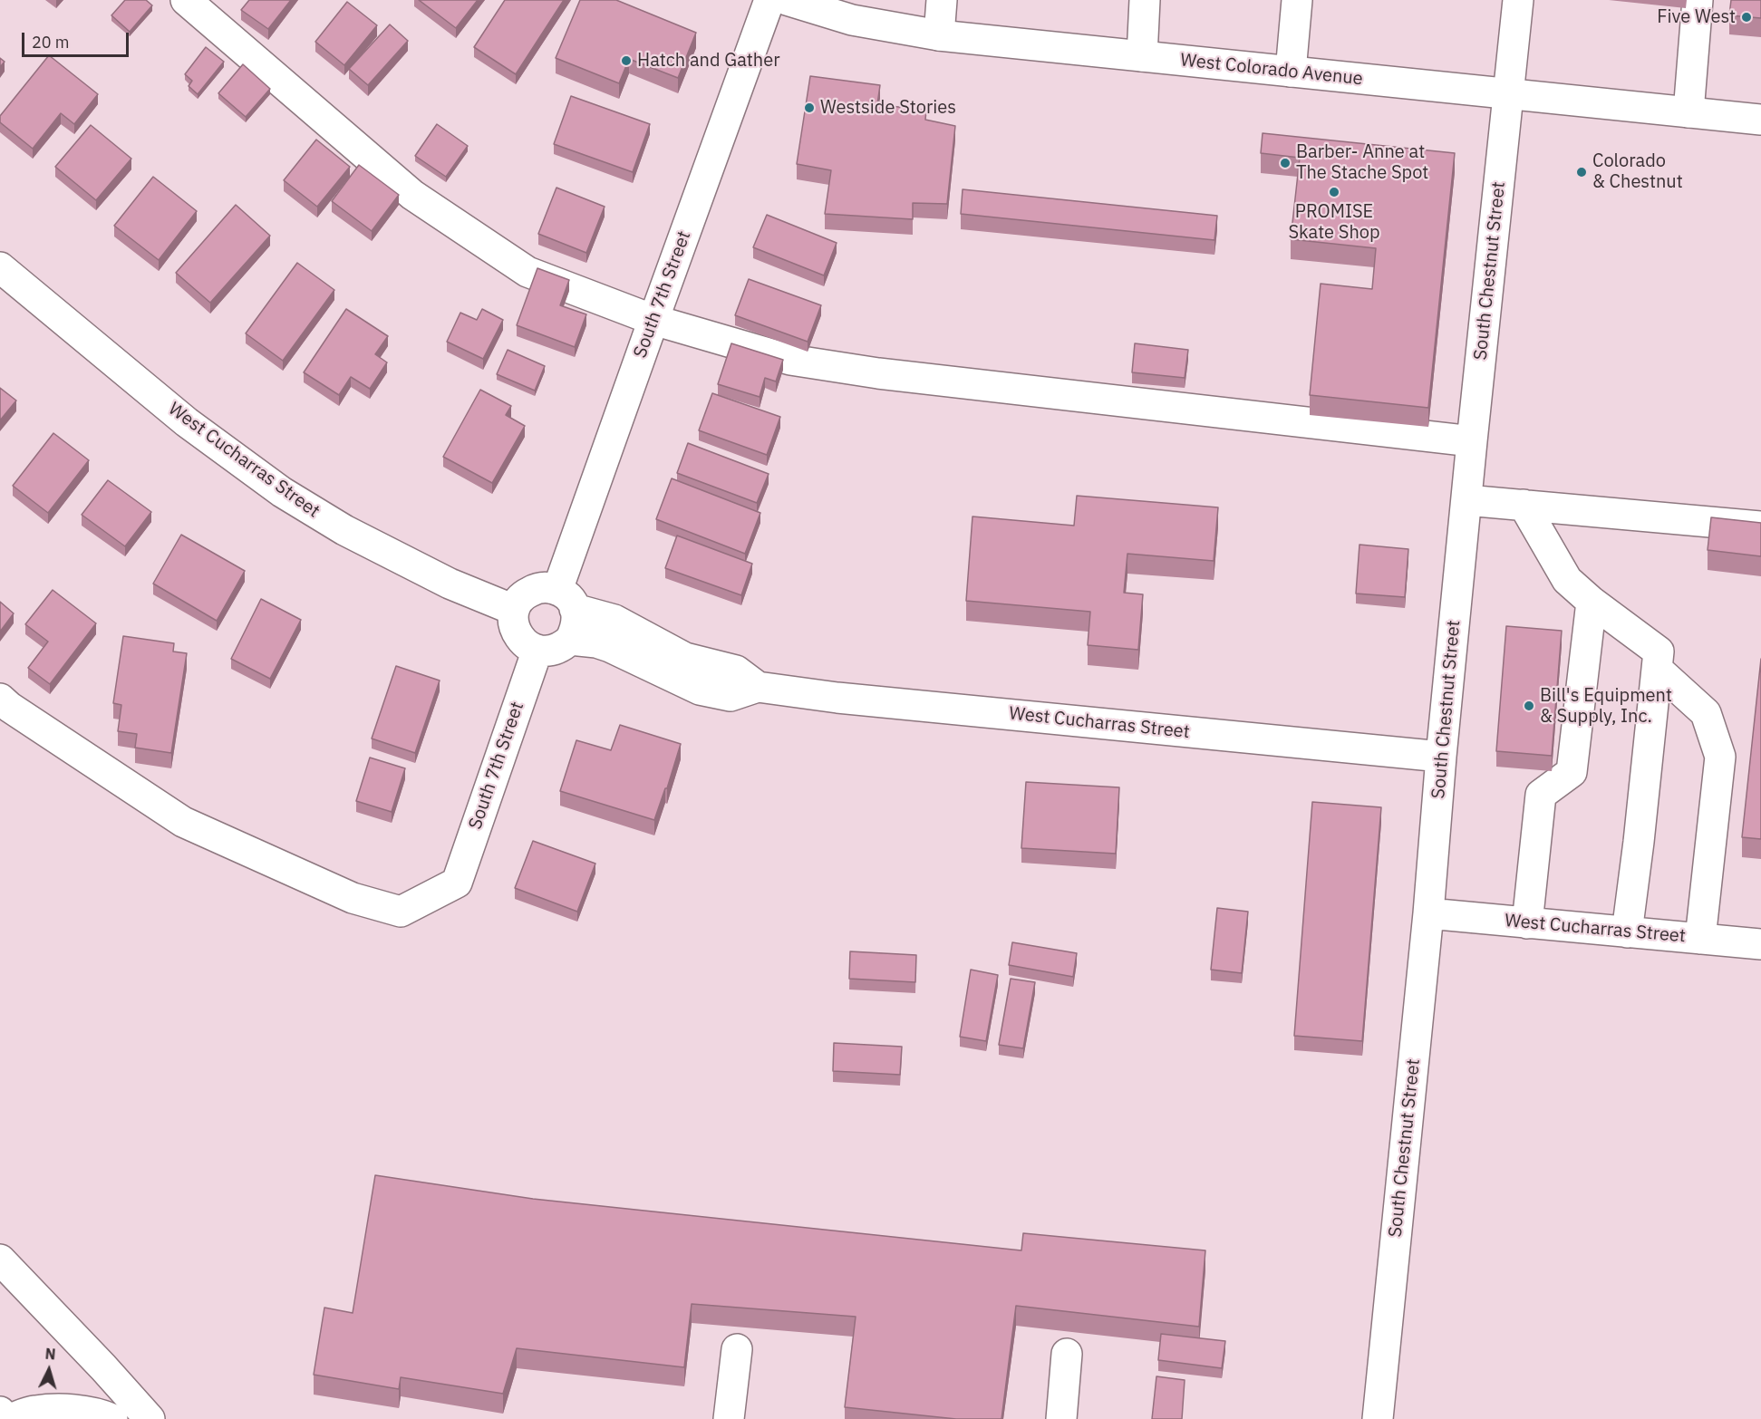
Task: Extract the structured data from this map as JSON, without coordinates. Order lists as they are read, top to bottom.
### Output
{
  "streets": {
    "main road": [
      "West Colorado Avenue",
      "South Chestnut Street",
      "South 7th Street",
      "West Cucharras Street"
    ]
  },
  "crossings": [
    ["West Colorado Avenue", "South Chestnut Street"],
    ["South Chestnut Street", "West Cucharras Street"],
    ["South 7th Street", "West Cucharras Street"]
  ],
  "places": [
    "Five West",
    "Hatch and Gather",
    "Westside Stories",
    "Barber- Anne at The Stache Spot",
    "Colorado & Chestnut",
    "PROMISE Skate Shop",
    "Bill's Equipment & Supply, Inc."
  ],
  "scale_bar": "20 m",
  "north": "top"
}
